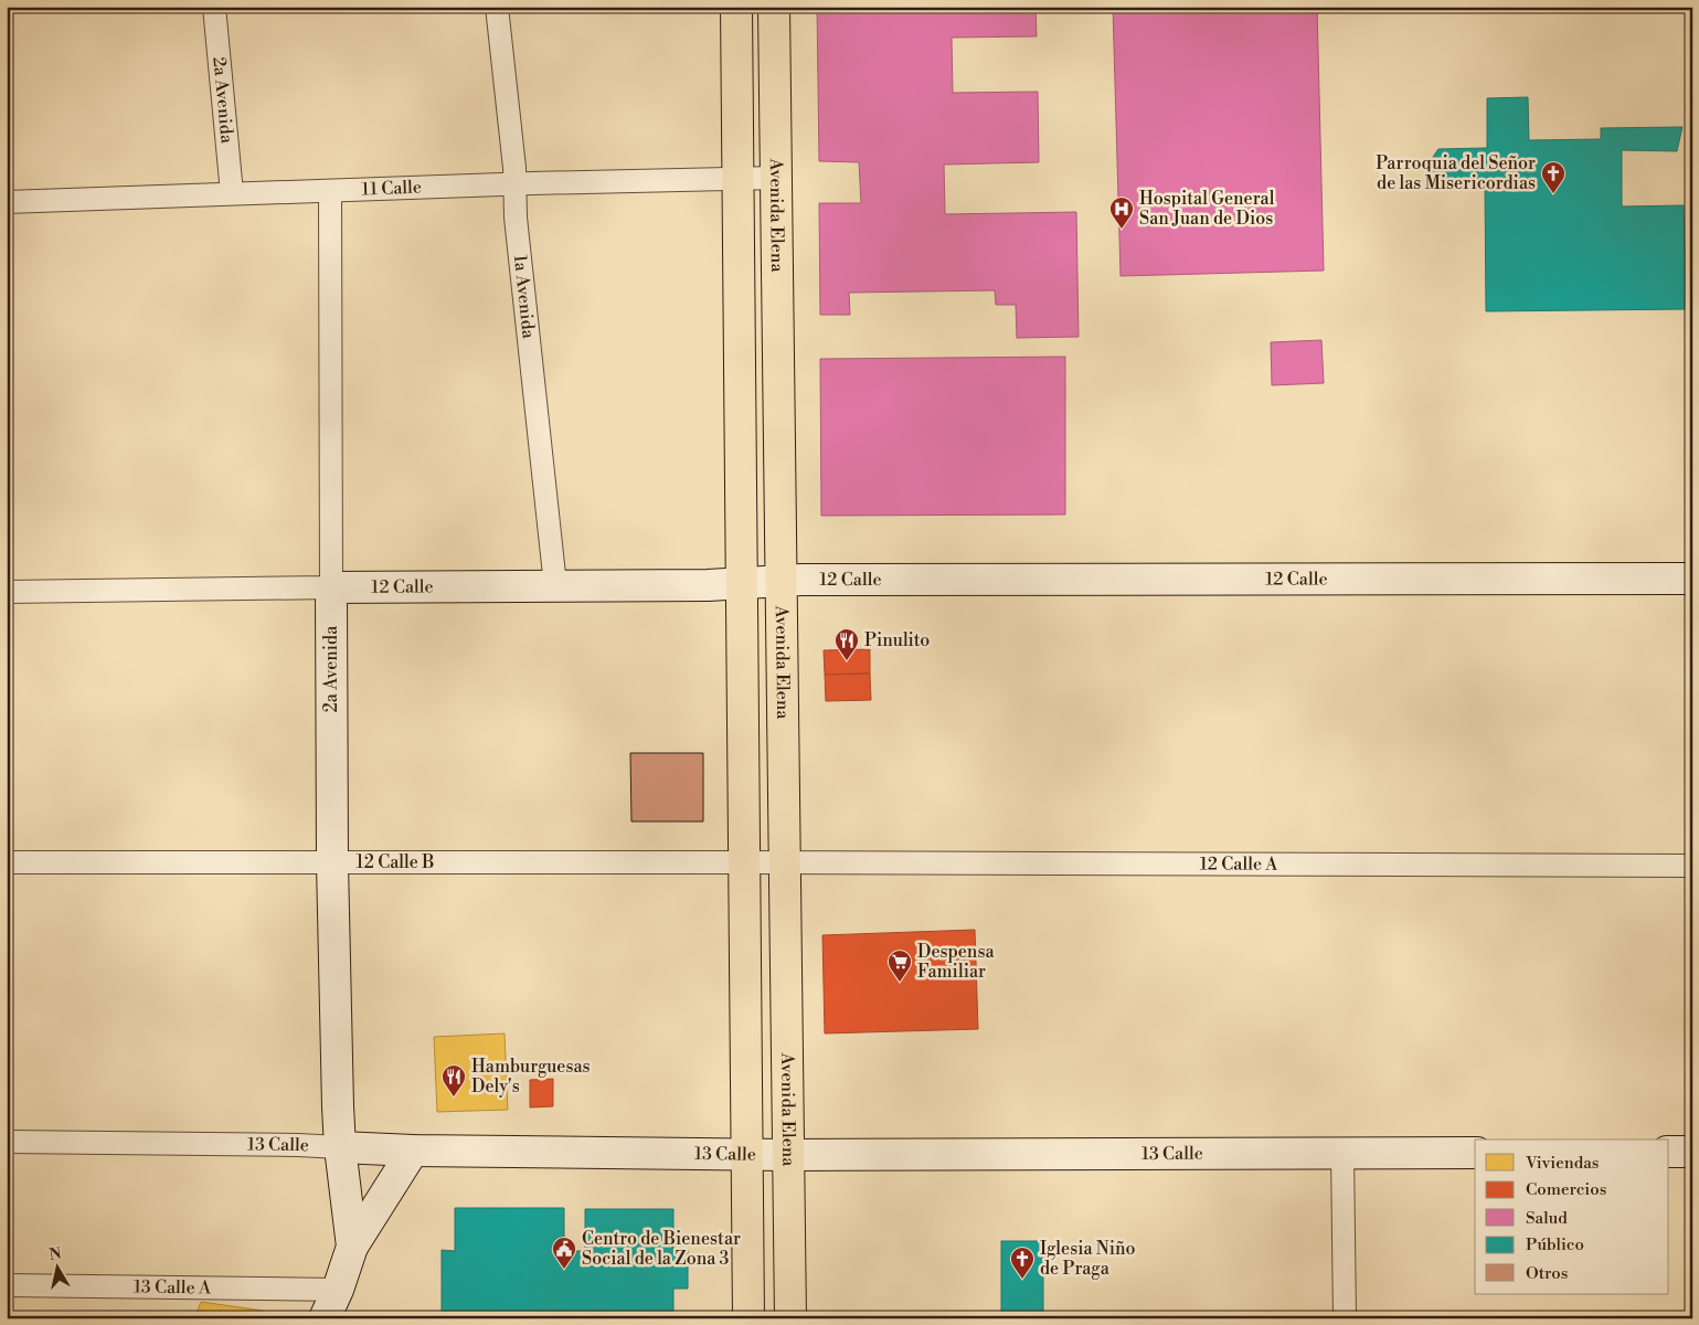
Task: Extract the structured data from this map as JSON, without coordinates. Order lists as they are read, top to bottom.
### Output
{
  "streets": {
    "main road": [
      "2a Avenida",
      "Avenida Elena",
      "12 Calle",
      "13 Calle"
    ],
    "street": [
      "11 Calle",
      "1a Avenida",
      "12 Calle B",
      "12 Calle A",
      "13 Calle A"
    ]
  },
  "crossings": [
    ["2a Avenida", "11 Calle"],
    ["2a Avenida", "12 Calle"],
    ["2a Avenida", "12 Calle B"],
    ["2a Avenida", "13 Calle"],
    ["11 Calle", "Avenida Elena"],
    ["11 Calle", "1a Avenida"],
    ["Avenida Elena", "12 Calle"],
    ["Avenida Elena", "12 Calle B"],
    ["Avenida Elena", "12 Calle A"],
    ["Avenida Elena", "13 Calle"],
    ["1a Avenida", "12 Calle"],
    ["12 Calle B", "12 Calle A"]
  ],
  "places": {
    "church": ["Parroquia del Señor de las Misericordias", "Iglesia Niño de Praga"],
    "hospital": ["Hospital General San Juan de Dios"],
    "restaurant": ["Pinulito", "Hamburguesas Dely's"],
    "supermarket": ["Despensa Familiar"],
    "public building": ["Centro de Bienestar Social de la Zona 3"]
  },
  "legend": [
    "Viviendas",
    "Comercios",
    "Salud",
    "Público",
    "Otros"
  ],
  "north": "top"
}
